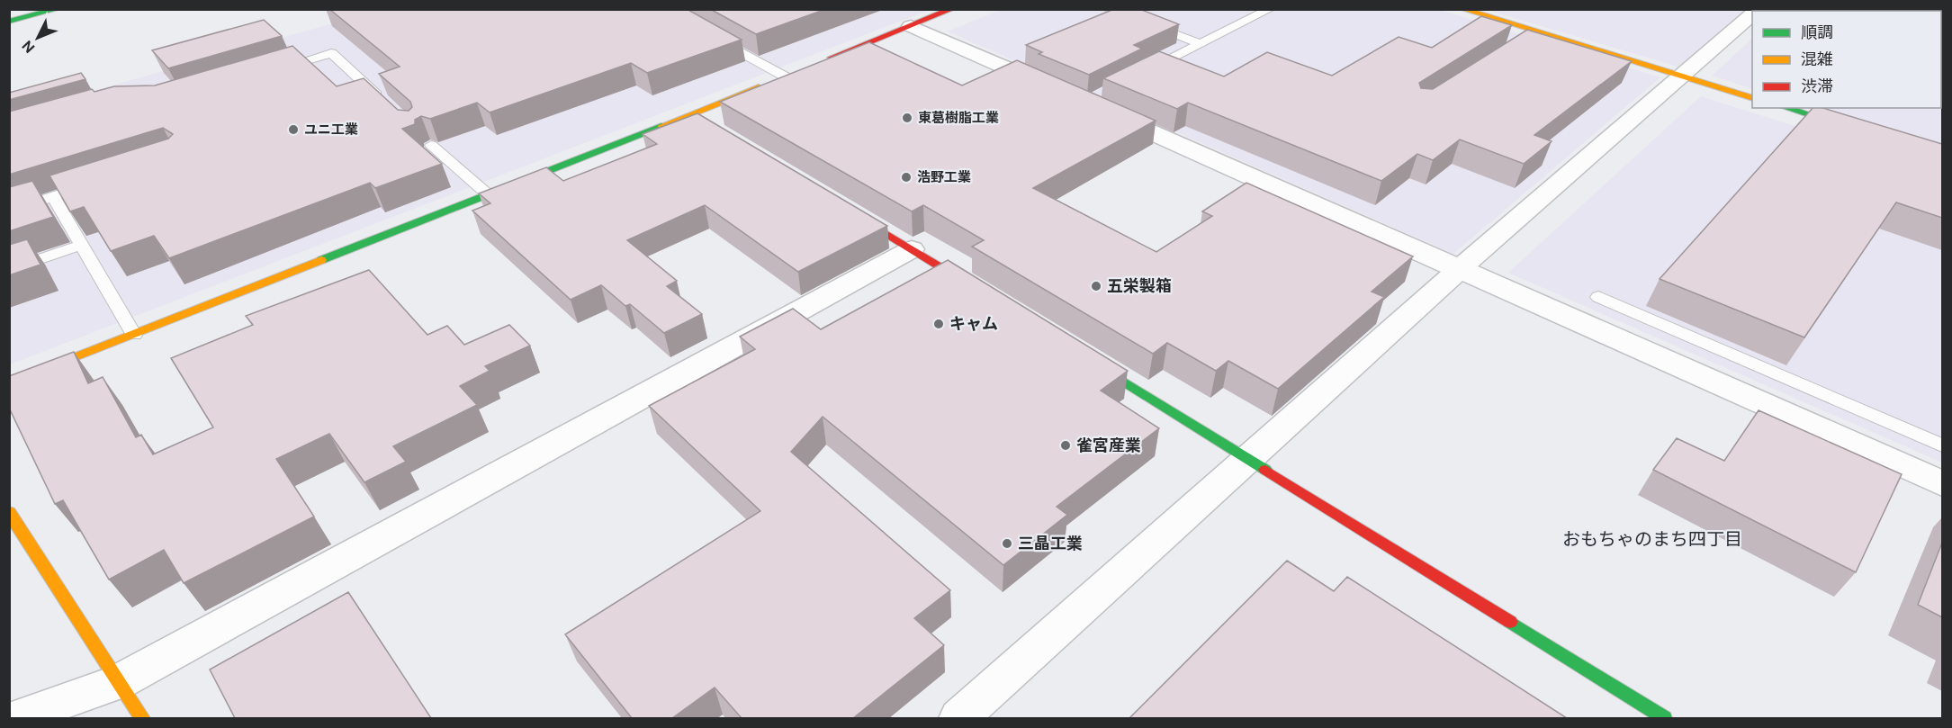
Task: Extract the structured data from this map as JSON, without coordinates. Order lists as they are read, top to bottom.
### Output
{
  "districts": ["おもちゃのまち四丁目"],
  "places": [
    "東葛樹脂工業",
    "ユニ工業",
    "浩野工業",
    "五栄製箱",
    "キャム",
    "雀宮産業",
    "三晶工業"
  ],
  "legend": ["順調", "混雑", "渋滞"],
  "north": "bottom left"
}
